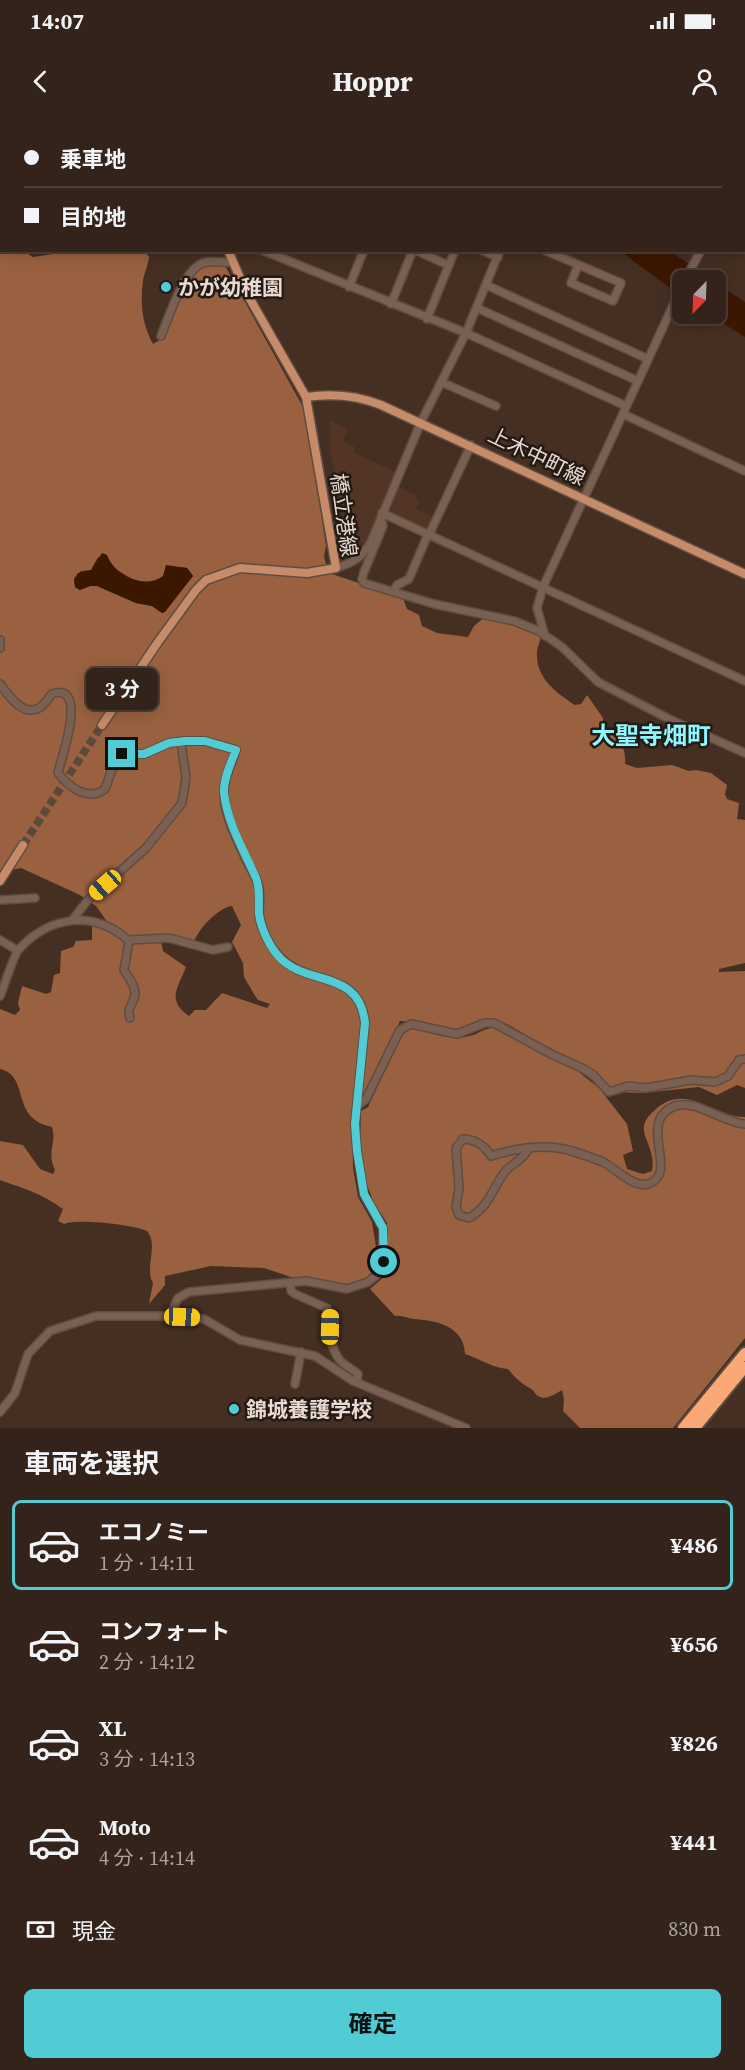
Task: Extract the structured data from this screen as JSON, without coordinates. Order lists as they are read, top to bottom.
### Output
{
  "streets": {
    "main road": ["上木中町線", "橋立港線"]
  },
  "crossings": [
    ["上木中町線", "橋立港線"]
  ],
  "districts": ["大聖寺畑町"],
  "places": ["かが幼稚園", "錦城養護学校"],
  "north": "bottom left",
  "page": {
    "status": "14:07",
    "header": "Hoppr",
    "banner": ["乗車地", "目的地"],
    "bubble": "3 分",
    "heading": "車両を選択",
    "list": [
      {
        "name": "エコノミー",
        "note": "1 分 · 14:11",
        "value": "¥486"
      },
      {
        "name": "コンフォート",
        "note": "2 分 · 14:12",
        "value": "¥656"
      },
      {
        "name": "XL",
        "note": "3 分 · 14:13",
        "value": "¥826"
      },
      {
        "name": "Moto",
        "note": "4 分 · 14:14",
        "value": "¥441"
      }
    ],
    "pay": ["現金", "830 m"],
    "buttons": "確定"
  }
}
